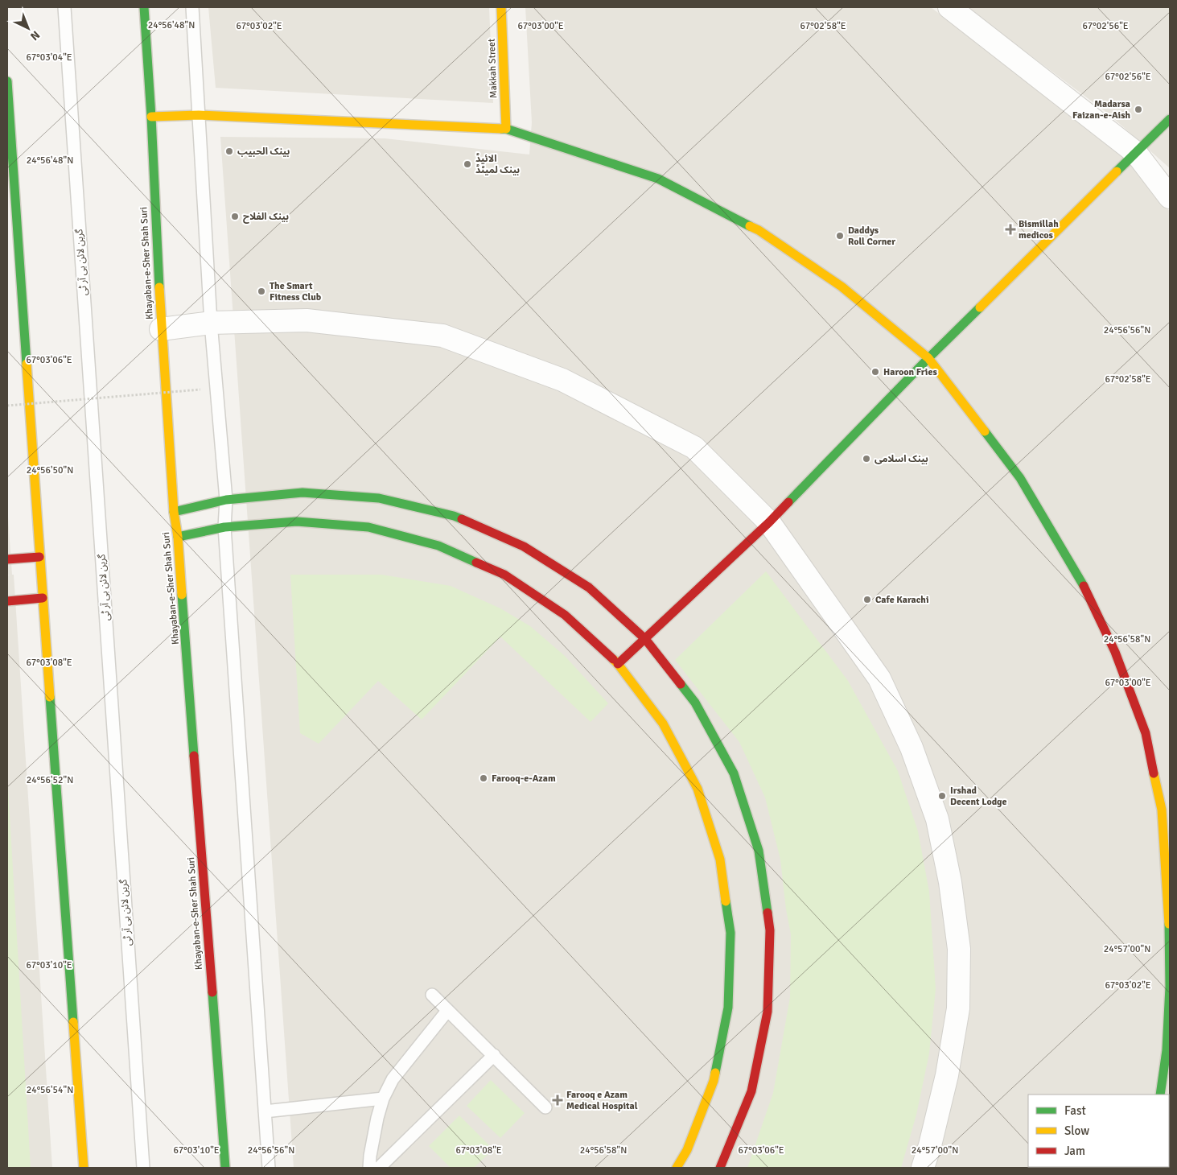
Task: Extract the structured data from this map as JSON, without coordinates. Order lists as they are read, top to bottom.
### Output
{
  "streets": {
    "street": ["Makkah Street", "Khayaban-e-Sher Shah Suri"],
    "lane": ["گرین لائن بی آر ٹی"]
  },
  "places": {
    "other": [
      "Madarsa Faizan-e-Aish",
      "بينک الحبيب",
      "الائیڈ بینک لمیٹڈ",
      "بینک الفلاح",
      "Daddys Roll Corner",
      "The Smart Fitness Club",
      "Haroon Fries",
      "بینک اسلامی",
      "Cafe Karachi",
      "Farooq-e-Azam",
      "Irshad Decent Lodge"
    ],
    "health": ["Bismillah medicos", "Farooq e Azam Medical Hospital"]
  },
  "legend": ["Fast", "Slow", "Jam"],
  "north": "bottom right",
  "coordinates": [
    "24°56'48\"N",
    "67°03'02\"E",
    "67°03'00\"E",
    "67°02'58\"E",
    "67°02'56\"E",
    "67°03'04\"E",
    "24°56'56\"N",
    "67°03'06\"E",
    "24°56'50\"N",
    "24°56'58\"N",
    "67°03'08\"E",
    "24°56'52\"N",
    "24°57'00\"N",
    "67°03'10\"E",
    "24°56'54\"N"
  ]
}
